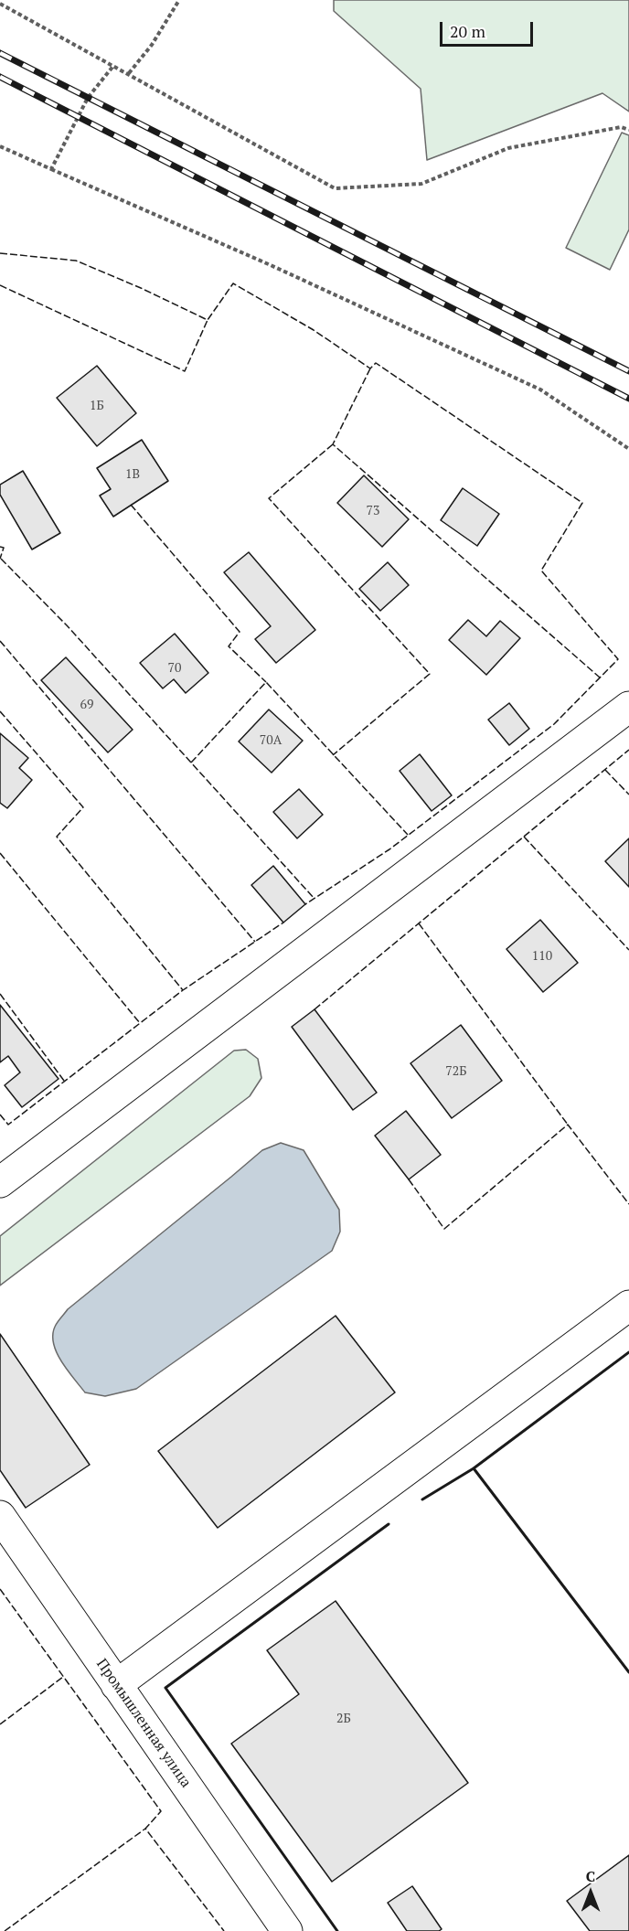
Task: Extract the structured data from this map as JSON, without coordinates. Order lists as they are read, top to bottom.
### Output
{
  "streets": {
    "main road": ["Промышленная улица"]
  },
  "house_numbers": [
    "1Б",
    "1В",
    "73",
    "70",
    "69",
    "70А",
    "110",
    "72Б",
    "2Б"
  ],
  "scale_bar": "20 m",
  "north": "top"
}
